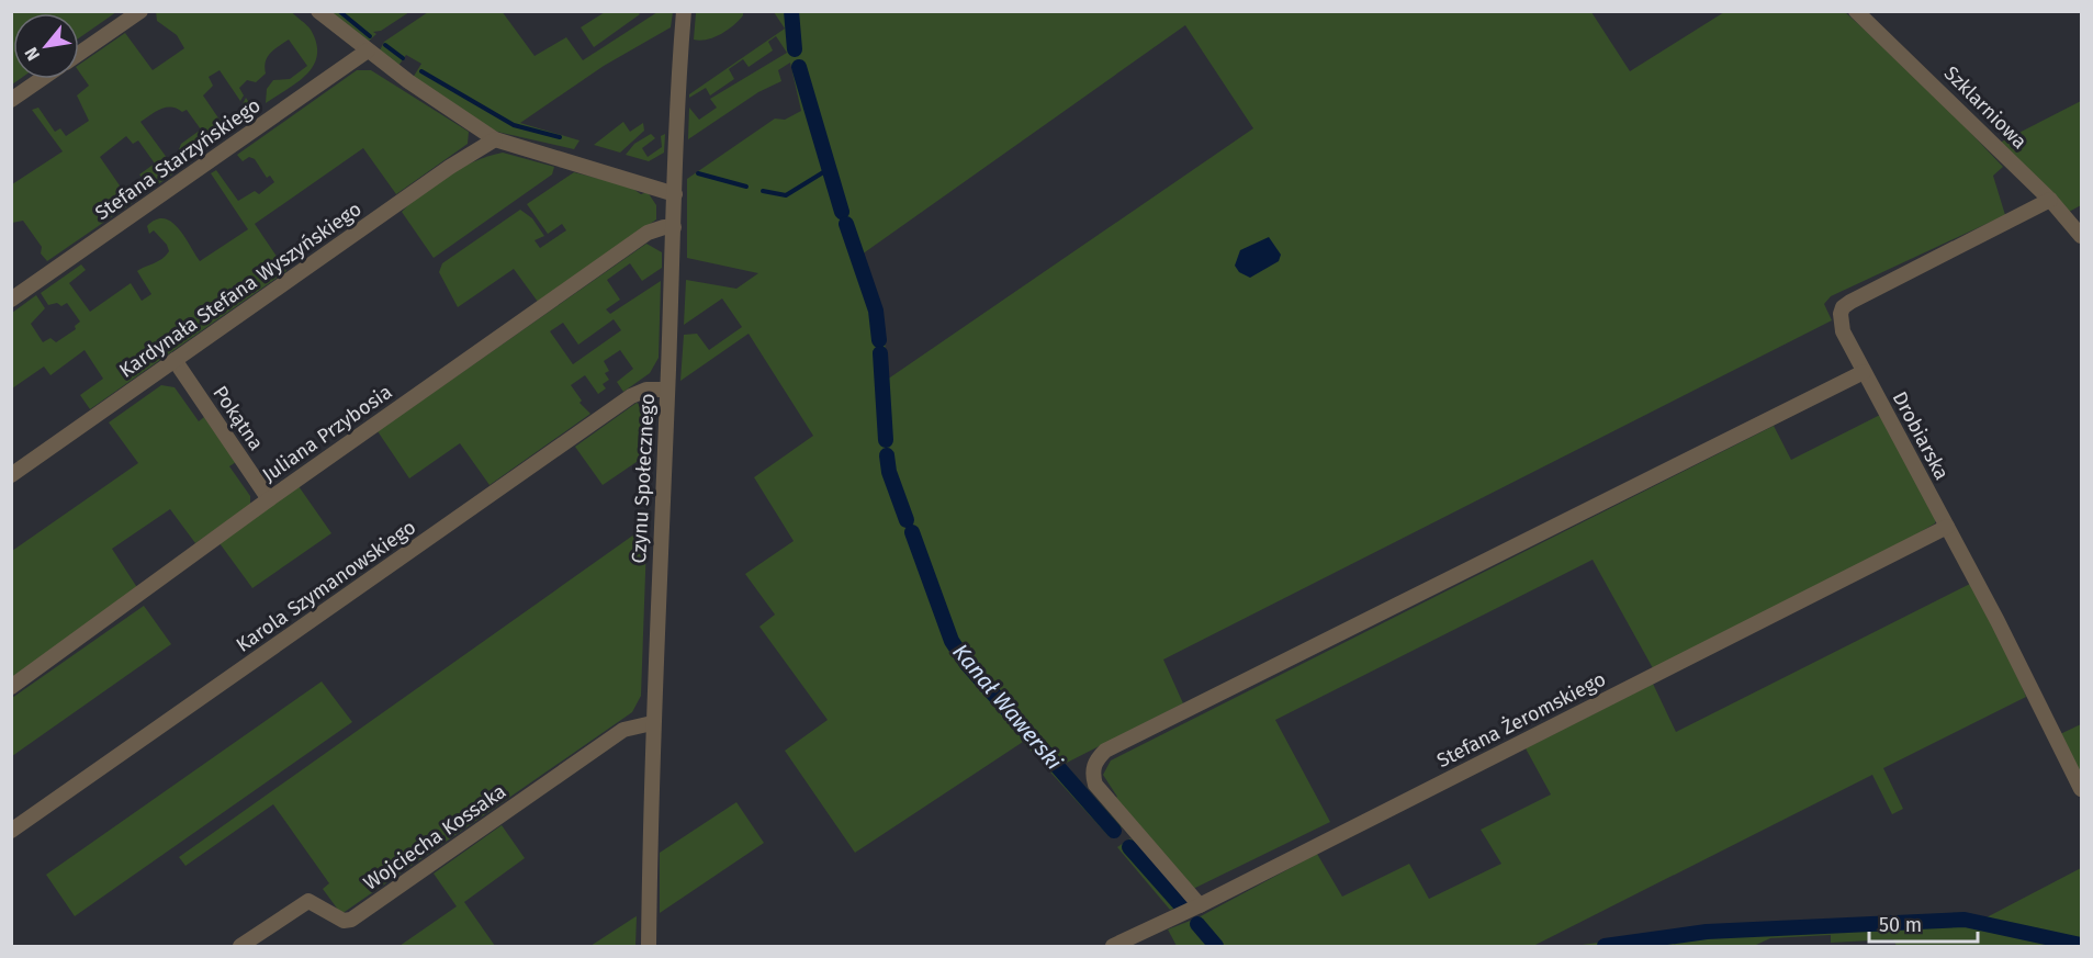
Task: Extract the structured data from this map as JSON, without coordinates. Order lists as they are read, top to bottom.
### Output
{
  "streets": {
    "street": [
      "Szklarniowa",
      "Stefana Starzyńskiego",
      "Kardynała Stefana Wyszyńskiego",
      "Pokątna",
      "Juliana Przybosia",
      "Drobiarska",
      "Czynu Społecznego",
      "Karola Szymanowskiego",
      "Stefana Żeromskiego",
      "Wojciecha Kossaka"
    ]
  },
  "crossings": [
    ["Szklarniowa", "Drobiarska"],
    ["Kardynała Stefana Wyszyńskiego", "Pokątna"],
    ["Pokątna", "Juliana Przybosia"],
    ["Juliana Przybosia", "Czynu Społecznego"],
    ["Drobiarska", "Stefana Żeromskiego"],
    ["Czynu Społecznego", "Karola Szymanowskiego"],
    ["Czynu Społecznego", "Wojciecha Kossaka"]
  ],
  "water": ["Kanał Wawerski"],
  "scale_bar": "50 m",
  "north": "bottom left"
}
